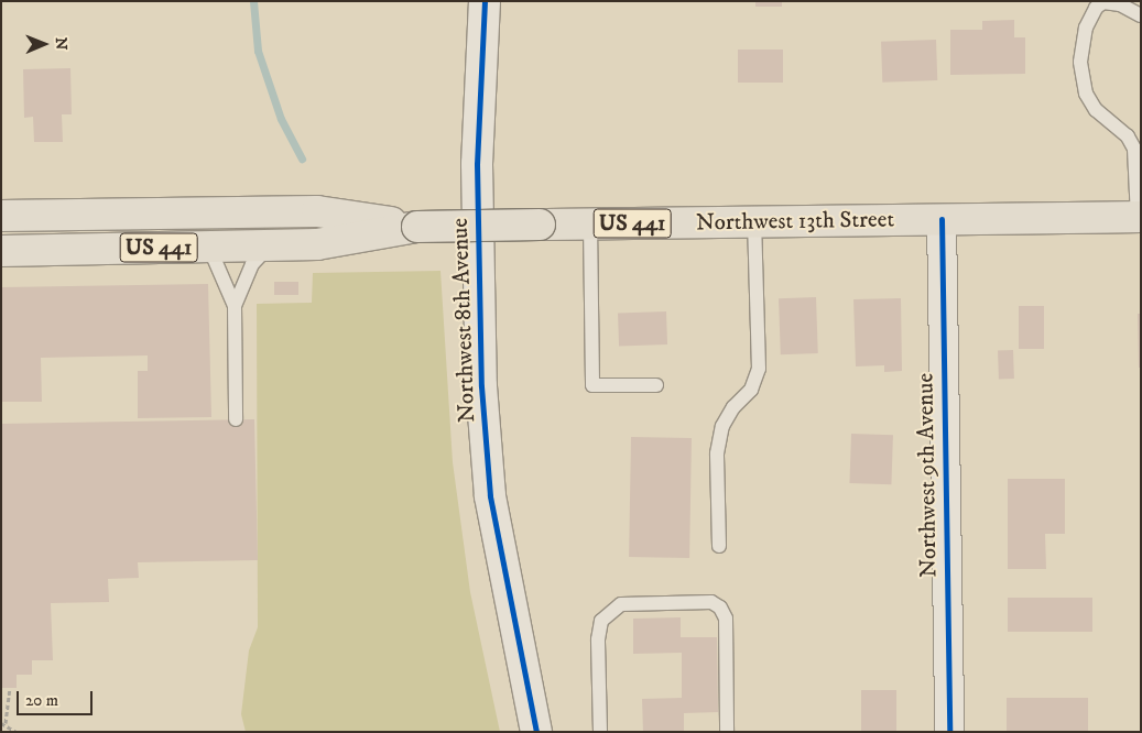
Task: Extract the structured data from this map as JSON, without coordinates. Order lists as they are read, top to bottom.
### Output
{
  "streets": {
    "main road": ["Northwest 13th Street", "US 441"],
    "street": ["Northwest 8th Avenue", "Northwest 9th Avenue"]
  },
  "crossings": [
    ["Northwest 13th Street", "Northwest 9th Avenue"]
  ],
  "scale_bar": "20 m",
  "north": "right"
}
